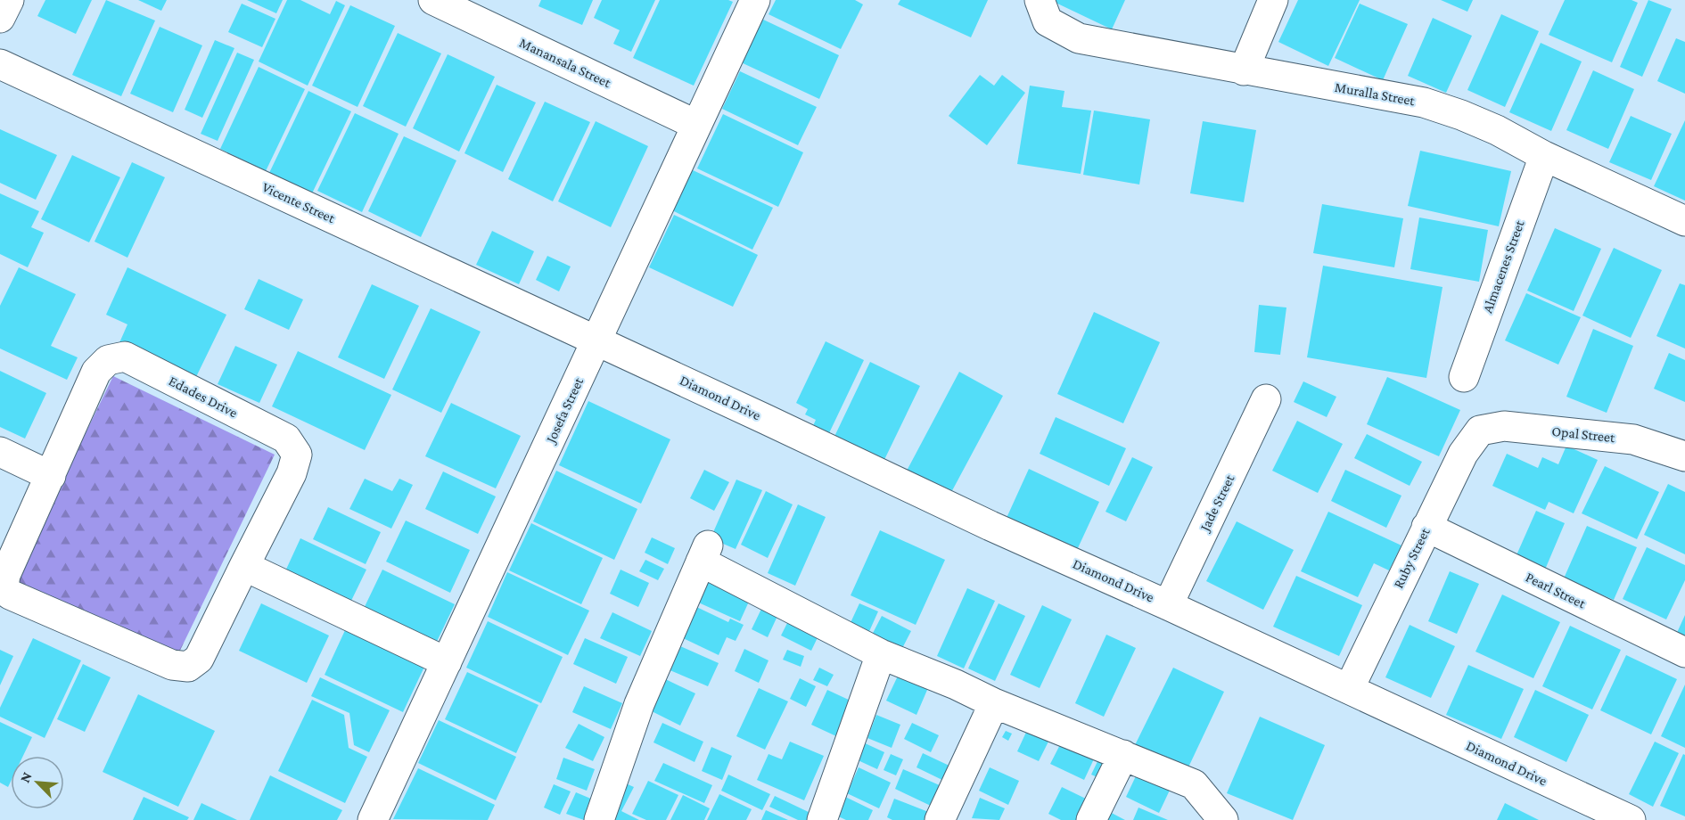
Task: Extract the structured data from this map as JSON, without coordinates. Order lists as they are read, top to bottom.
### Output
{
  "streets": {
    "street": [
      "Manansala Street",
      "Muralla Street",
      "Vicente Street",
      "Almacenes Street",
      "Edades Drive",
      "Diamond Drive",
      "Josefa Street",
      "Opal Street",
      "Jade Street",
      "Ruby Street",
      "Pearl Street"
    ]
  },
  "crossings": [
    ["Manansala Street", "Josefa Street"],
    ["Muralla Street", "Almacenes Street"],
    ["Vicente Street", "Diamond Drive"],
    ["Vicente Street", "Josefa Street"],
    ["Diamond Drive", "Josefa Street"],
    ["Diamond Drive", "Jade Street"],
    ["Diamond Drive", "Ruby Street"],
    ["Opal Street", "Ruby Street"],
    ["Ruby Street", "Pearl Street"]
  ],
  "north": "top left"
}
